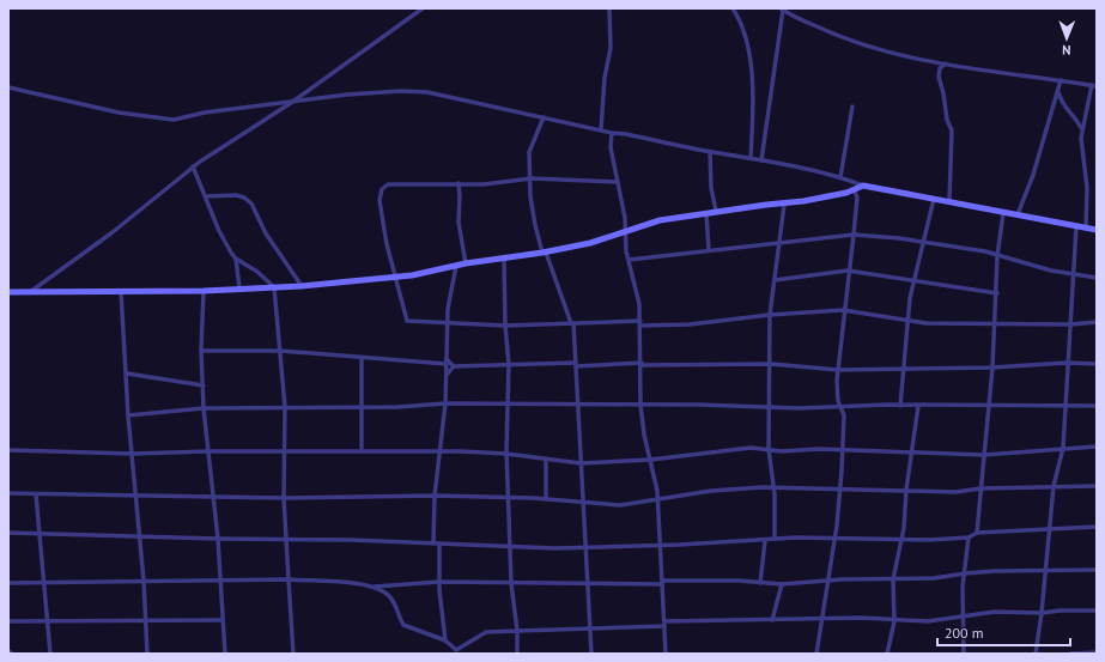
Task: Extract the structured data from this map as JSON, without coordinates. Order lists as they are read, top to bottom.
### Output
{
  "scale_bar": "200 m",
  "north": "bottom"
}
